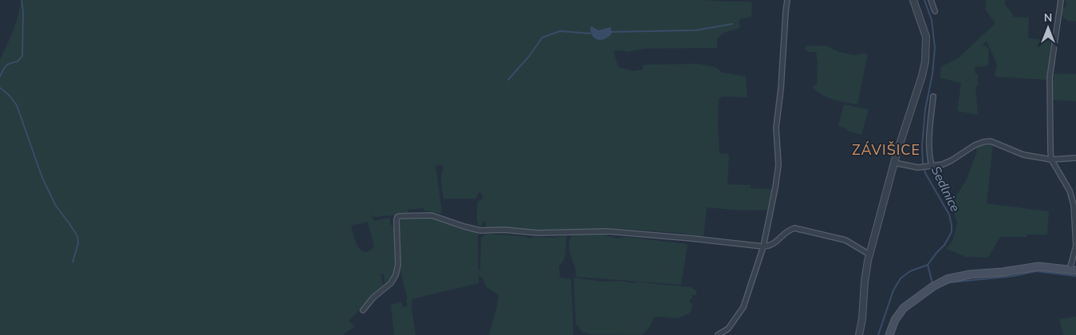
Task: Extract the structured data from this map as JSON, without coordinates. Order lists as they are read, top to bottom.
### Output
{
  "districts": ["ZÁVIŠICE"],
  "water": ["Sedlnice"],
  "north": "top"
}
